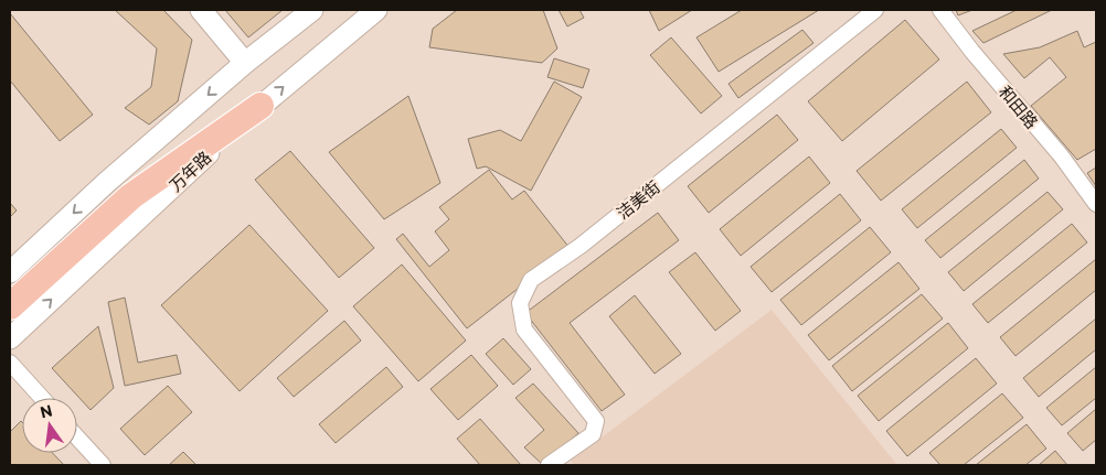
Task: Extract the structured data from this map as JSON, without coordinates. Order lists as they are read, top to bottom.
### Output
{
  "streets": {
    "main road": ["万年路"],
    "street": ["和田路", "洁美街"]
  },
  "north": "top"
}
